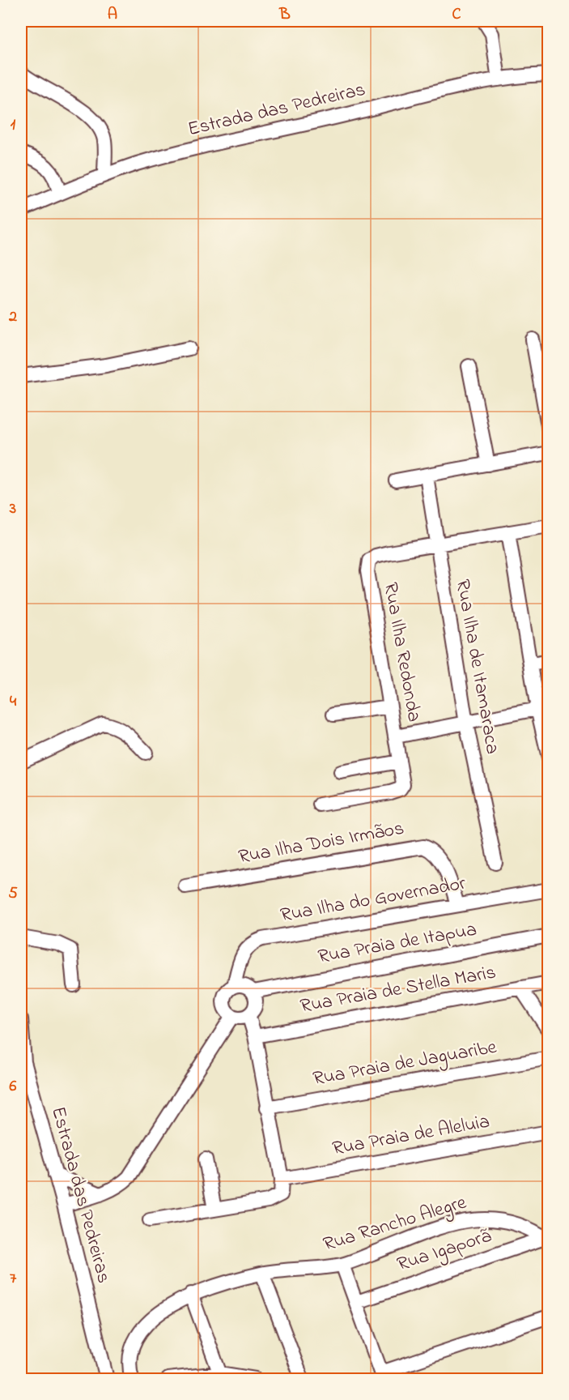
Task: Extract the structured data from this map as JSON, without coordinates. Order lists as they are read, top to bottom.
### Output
{
  "streets": {
    "street": [
      "Estrada das Pedreiras",
      "Rua Ilha Redonda",
      "Rua Ilha de Itamaraca",
      "Rua Ilha Dois Irmãos",
      "Rua Ilha do Governador",
      "Rua Praia de Itapua",
      "Rua Praia de Stella Maris",
      "Rua Praia de Jaguaribe",
      "Rua Praia de Aleluia",
      "Rua Rancho Alegre",
      "Rua Igaporã"
    ]
  },
  "crossings": [
    ["Rua Ilha Redonda", "Rua Ilha de Itamaraca"],
    ["Rua Ilha Dois Irmãos", "Rua Ilha do Governador"],
    ["Rua Ilha do Governador", "Rua Praia de Itapua"],
    ["Rua Rancho Alegre", "Rua Igaporã"]
  ],
  "grid": {
    "columns": ["A", "B", "C"],
    "rows": [
      "1",
      "2",
      "3",
      "4",
      "5",
      "6",
      "7"
    ]
  }
}
